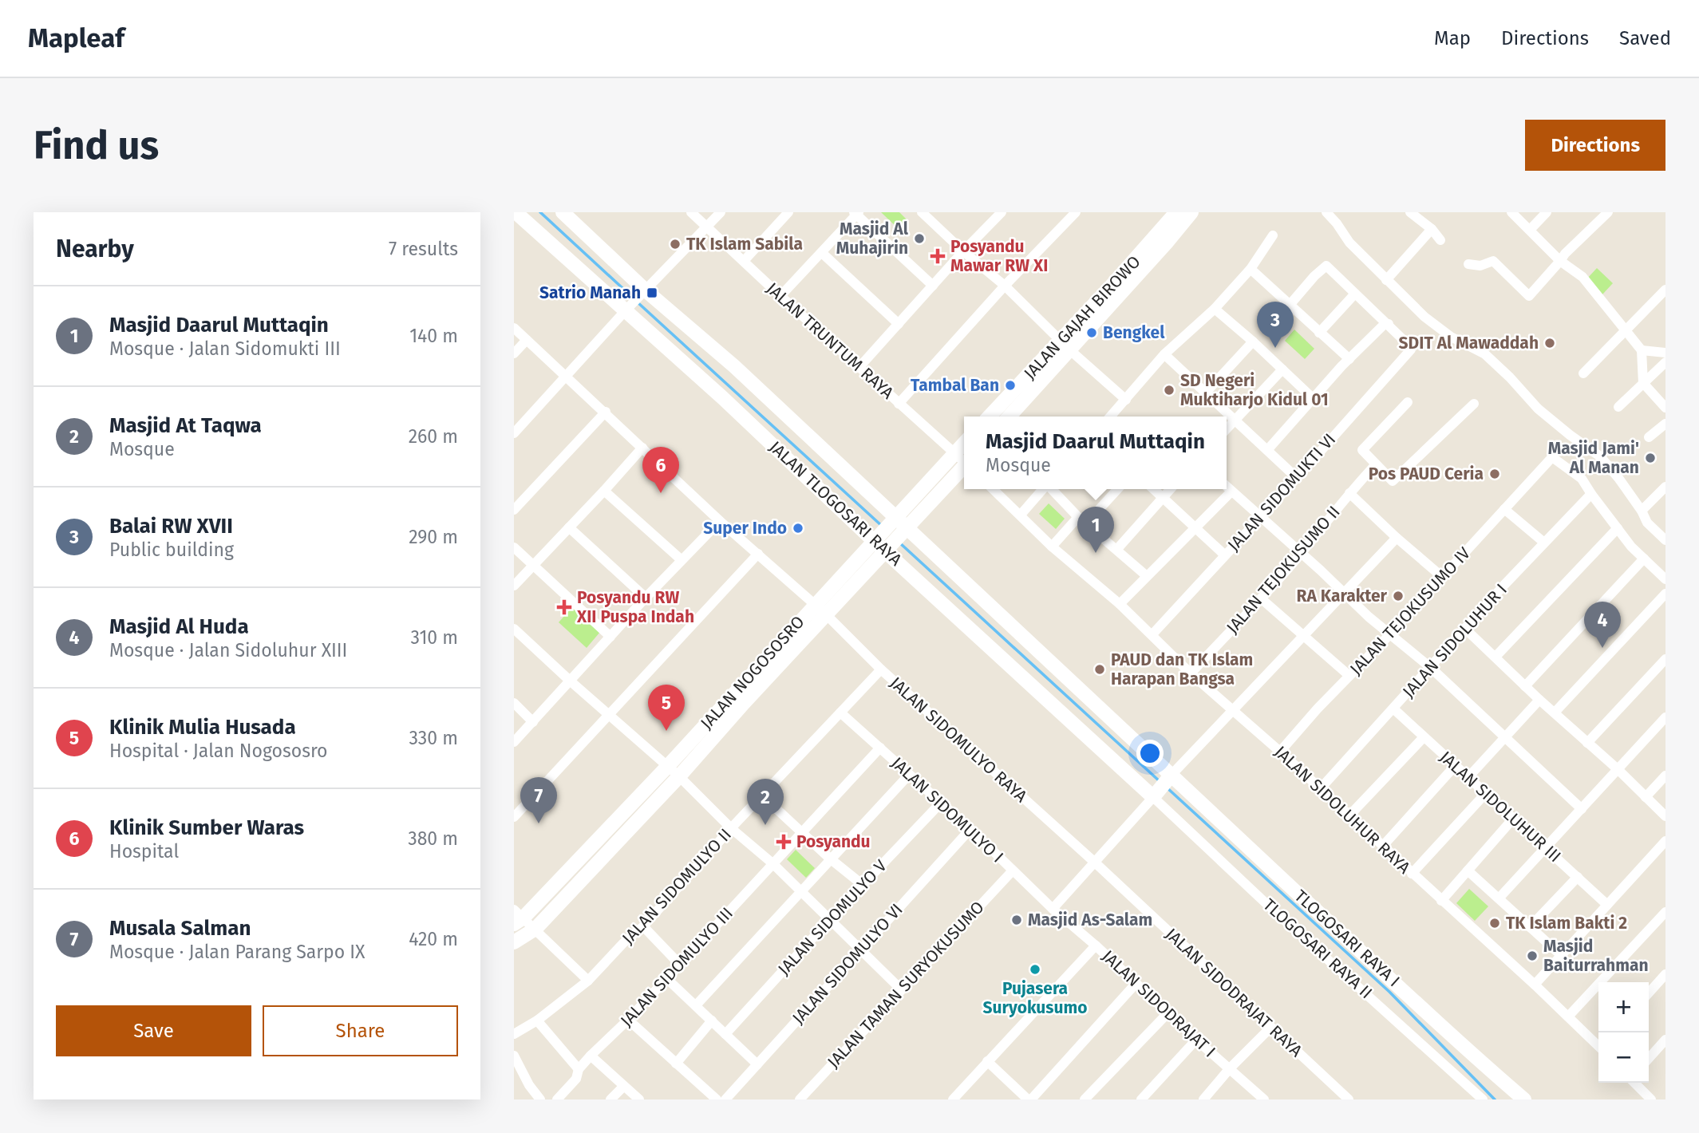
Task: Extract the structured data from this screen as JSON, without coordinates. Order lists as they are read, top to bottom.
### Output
{
  "streets": {
    "street": [
      "JALAN GAJAH BIROWO",
      "JALAN TRUNTUM RAYA",
      "JALAN SIDOMUKTI VI",
      "JALAN TLOGOSARI RAYA",
      "JALAN TEJOKUSUMO II",
      "JALAN TEJOKUSUMO IV",
      "JALAN SIDOLUHUR I",
      "JALAN NOGOSOSRO",
      "JALAN SIDOMULYO RAYA",
      "JALAN SIDOLUHUR III",
      "JALAN SIDOMULYO I",
      "JALAN SIDOLUHUR RAYA",
      "JALAN SIDOMULYO II",
      "JALAN SIDOMULYO V",
      "TLOGOSARI RAYA I",
      "TLOGOSARI RAYA II",
      "JALAN SIDOMULYO VI",
      "JALAN SIDOMULYO III",
      "JALAN TAMAN SURYOKUSUMO",
      "JALAN SIDODRAJAT RAYA",
      "JALAN SIDODRAJAT I"
    ]
  },
  "crossings": [
    ["JALAN SIDOMUKTI VI", "JALAN SIDOLUHUR RAYA"],
    ["JALAN TLOGOSARI RAYA", "JALAN NOGOSOSRO"],
    ["JALAN TLOGOSARI RAYA", "TLOGOSARI RAYA I"],
    ["JALAN TLOGOSARI RAYA", "TLOGOSARI RAYA II"],
    ["JALAN TEJOKUSUMO II", "JALAN SIDOLUHUR RAYA"],
    ["JALAN TEJOKUSUMO IV", "JALAN SIDOLUHUR I"],
    ["JALAN TEJOKUSUMO IV", "JALAN SIDOLUHUR RAYA"],
    ["JALAN SIDOLUHUR I", "JALAN SIDOLUHUR III"],
    ["JALAN SIDOLUHUR I", "JALAN SIDOLUHUR RAYA"],
    ["JALAN NOGOSOSRO", "JALAN SIDOMULYO RAYA"],
    ["JALAN SIDOMULYO RAYA", "JALAN SIDOMULYO II"],
    ["JALAN SIDOMULYO RAYA", "JALAN SIDODRAJAT RAYA"],
    ["JALAN SIDOMULYO I", "JALAN SIDOMULYO II"],
    ["JALAN SIDOMULYO I", "JALAN SIDOMULYO V"],
    ["JALAN SIDOMULYO I", "JALAN SIDOMULYO VI"],
    ["JALAN SIDOMULYO I", "JALAN TAMAN SURYOKUSUMO"],
    ["JALAN SIDOMULYO I", "JALAN SIDODRAJAT I"]
  ],
  "places": {
    "other": [
      "Masjid Al Muhajirin",
      "TK Islam Sabila",
      "Bengkel",
      "SDIT Al Mawaddah",
      "Tambal Ban",
      "SD Negeri Muktiharjo Kidul 01",
      "Masjid Jami' Al Manan",
      "Pos PAUD Ceria",
      "Super Indo",
      "RA Karakter",
      "PAUD dan TK Islam Harapan Bangsa",
      "Masjid As-Salam",
      "TK Islam Bakti 2",
      "Masjid Baiturrahman",
      "Pujasera Suryokusumo"
    ],
    "health": ["Posyandu Mawar RW XI", "Posyandu RW XII Puspa Indah", "Posyandu"],
    "transit": ["Satrio Manah"]
  },
  "page": {
    "header": "Mapleaf",
    "nav": ["Map", "Directions", "Saved"],
    "buttons": [
      "Directions",
      ["Save", "Share"]
    ],
    "title": "Find us",
    "heading": ["Nearby", "7 results"],
    "list": [
      {
        "mark": "1",
        "name": "Masjid Daarul Muttaqin",
        "note": "Mosque · Jalan Sidomukti III",
        "value": "140 m"
      },
      {
        "mark": "2",
        "name": "Masjid At Taqwa",
        "note": "Mosque",
        "value": "260 m"
      },
      {
        "mark": "3",
        "name": "Balai RW XVII",
        "note": "Public building",
        "value": "290 m"
      },
      {
        "mark": "4",
        "name": "Masjid Al Huda",
        "note": "Mosque · Jalan Sidoluhur XIII",
        "value": "310 m"
      },
      {
        "mark": "5",
        "name": "Klinik Mulia Husada",
        "note": "Hospital · Jalan Nogososro",
        "value": "330 m"
      },
      {
        "mark": "6",
        "name": "Klinik Sumber Waras",
        "note": "Hospital",
        "value": "380 m"
      },
      {
        "mark": "7",
        "name": "Musala Salman",
        "note": "Mosque · Jalan Parang Sarpo IX",
        "value": "420 m"
      }
    ],
    "pins": [
      "3",
      "6",
      "1",
      "4",
      "5",
      "7",
      "2"
    ],
    "popup": ["Masjid Daarul Muttaqin", "Mosque"],
    "map_buttons": ["+", "−"]
  }
}
